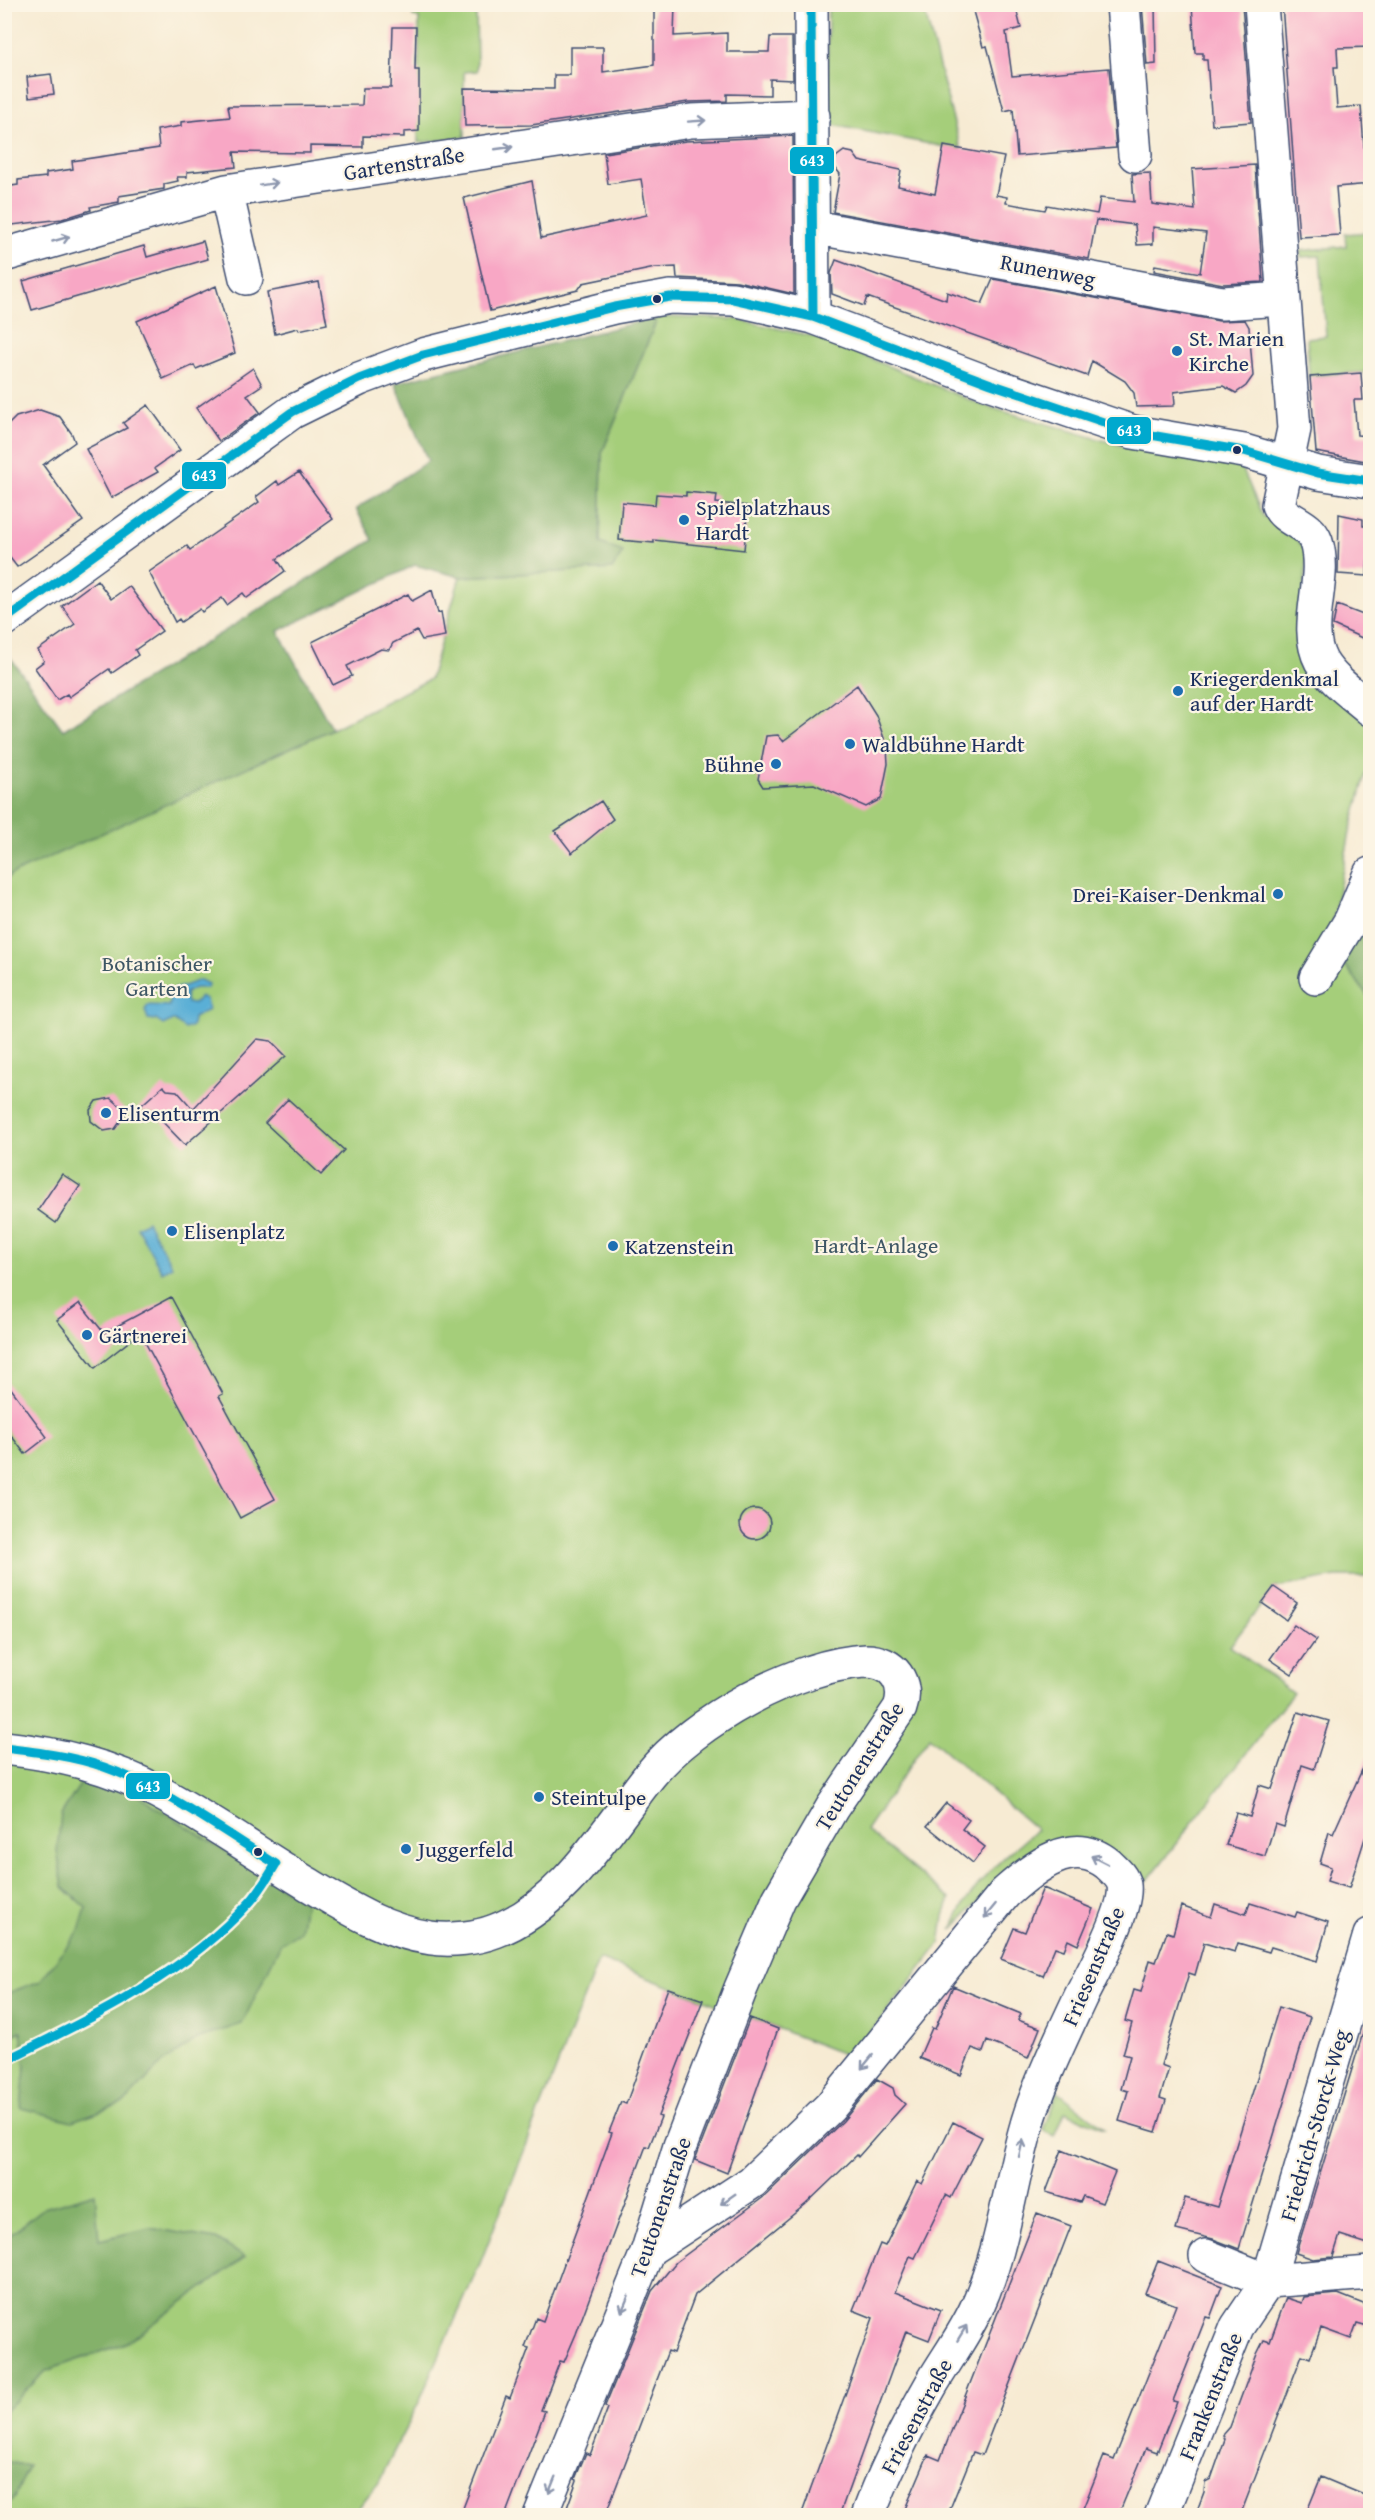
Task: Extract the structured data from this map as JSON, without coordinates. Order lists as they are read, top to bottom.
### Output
{
  "streets": {
    "street": [
      "Gartenstraße",
      "Runenweg",
      "Teutonenstraße",
      "Friesenstraße",
      "Friedrich-Storck-Weg",
      "Frankenstraße"
    ]
  },
  "crossings": [
    ["Teutonenstraße", "Friesenstraße"],
    ["Friedrich-Storck-Weg", "Frankenstraße"]
  ],
  "parks": ["Botanischer Garten", "Hardt-Anlage"],
  "places": [
    "St. Marien Kirche",
    "Spielplatzhaus Hardt",
    "Kriegerdenkmal auf der Hardt",
    "Waldbühne Hardt",
    "Bühne",
    "Drei-Kaiser-Denkmal",
    "Elisenturm",
    "Elisenplatz",
    "Katzenstein",
    "Gärtnerei",
    "Steintulpe",
    "Juggerfeld"
  ],
  "lines": ["transit line 643"]
}
